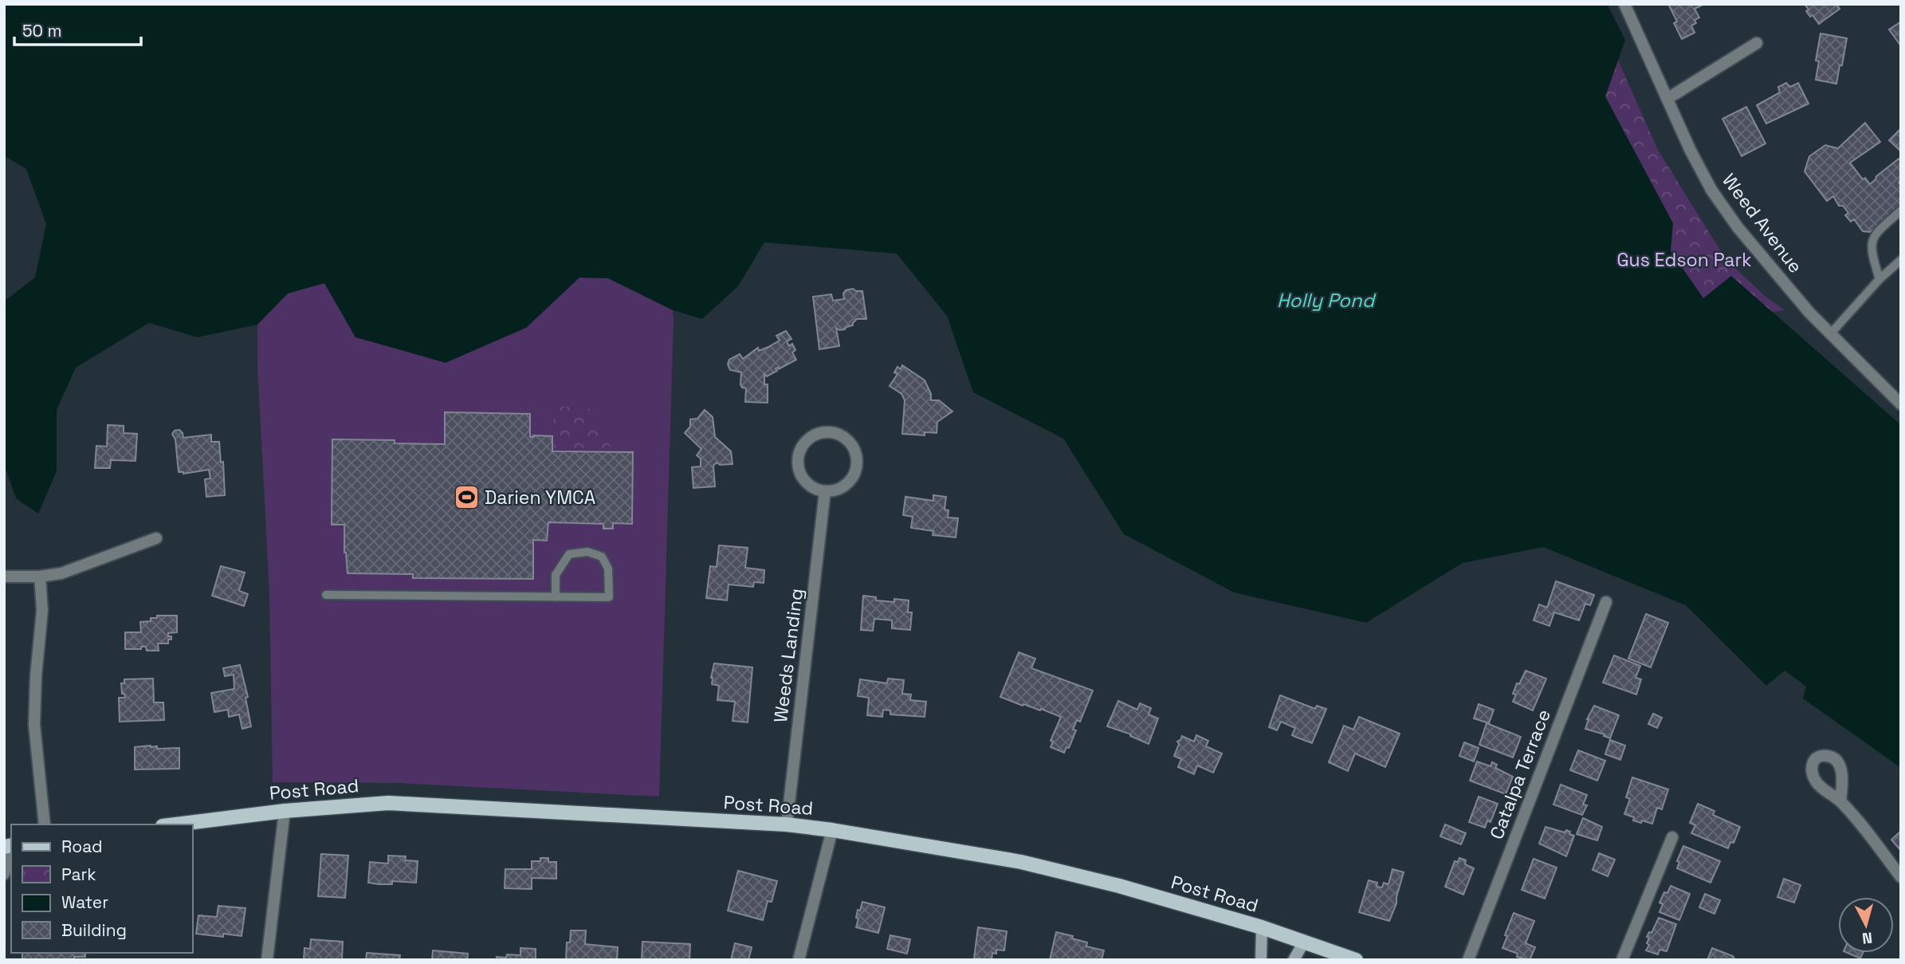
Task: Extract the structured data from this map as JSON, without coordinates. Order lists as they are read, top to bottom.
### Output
{
  "streets": {
    "main road": ["Post Road"],
    "street": ["Weed Avenue", "Weeds Landing", "Catalpa Terrace"]
  },
  "crossings": [
    ["Weeds Landing", "Post Road"]
  ],
  "water": ["Holly Pond"],
  "parks": ["Gus Edson Park"],
  "places": {
    "sports": ["Darien YMCA"]
  },
  "legend": [
    "Road",
    "Park",
    "Water",
    "Building"
  ],
  "scale_bar": "50 m",
  "north": "bottom"
}
